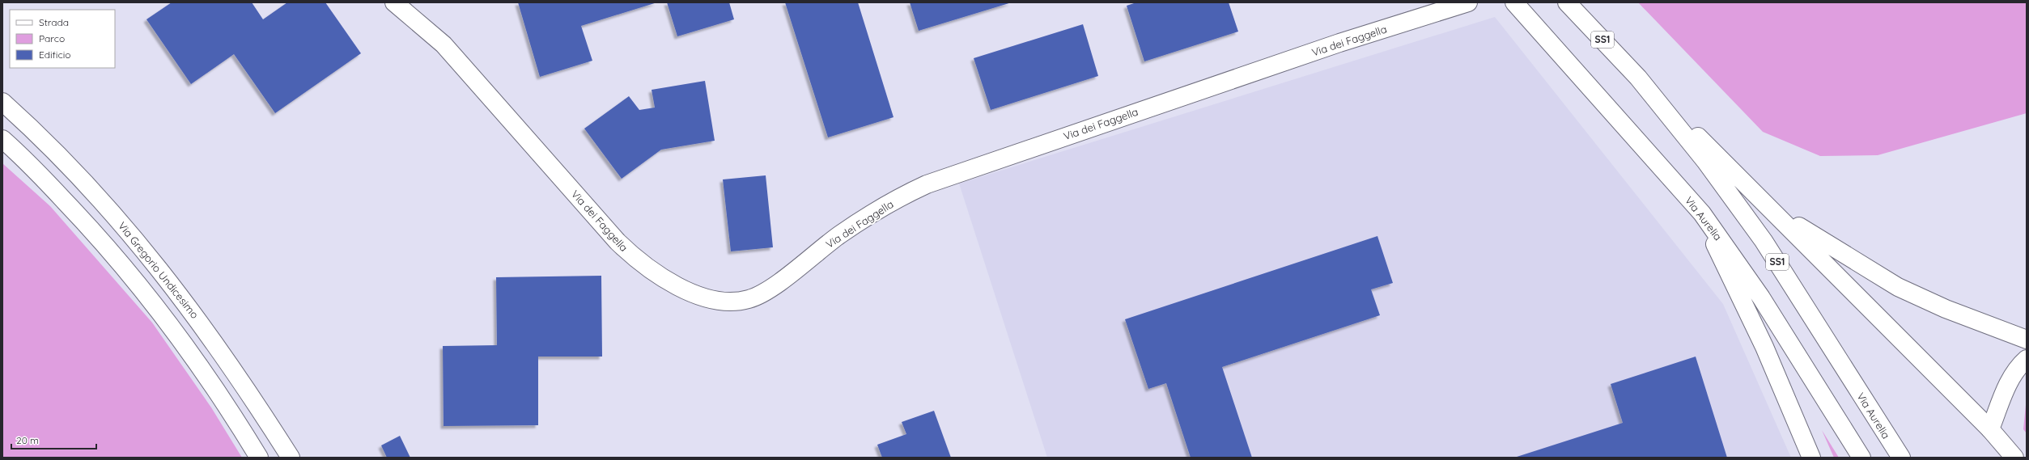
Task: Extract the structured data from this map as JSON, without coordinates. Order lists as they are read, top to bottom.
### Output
{
  "streets": {
    "main road": [
      "SS1",
      "Via dei Faggella",
      "Via Aurelia",
      "Via Gregorio Undicesimo"
    ]
  },
  "legend": ["Strada", "Parco", "Edificio"],
  "scale_bar": "20 m"
}
